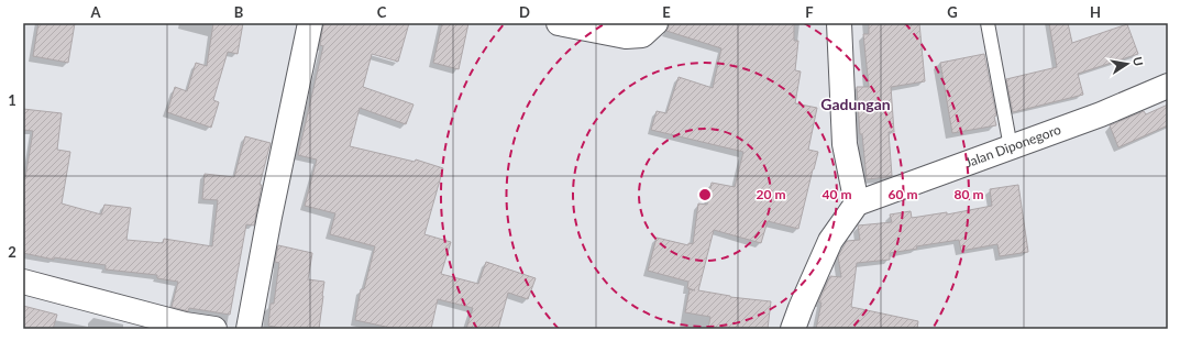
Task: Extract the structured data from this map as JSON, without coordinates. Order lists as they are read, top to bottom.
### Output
{
  "streets": {
    "street": ["Jalan Diponegoro"]
  },
  "districts": ["Gadungan"],
  "north": "right",
  "grid": {
    "columns": [
      "A",
      "B",
      "C",
      "D",
      "E",
      "F",
      "G",
      "H"
    ],
    "rows": ["1", "2"]
  },
  "rings": [
    "20 m",
    "40 m",
    "60 m",
    "80 m"
  ]
}
